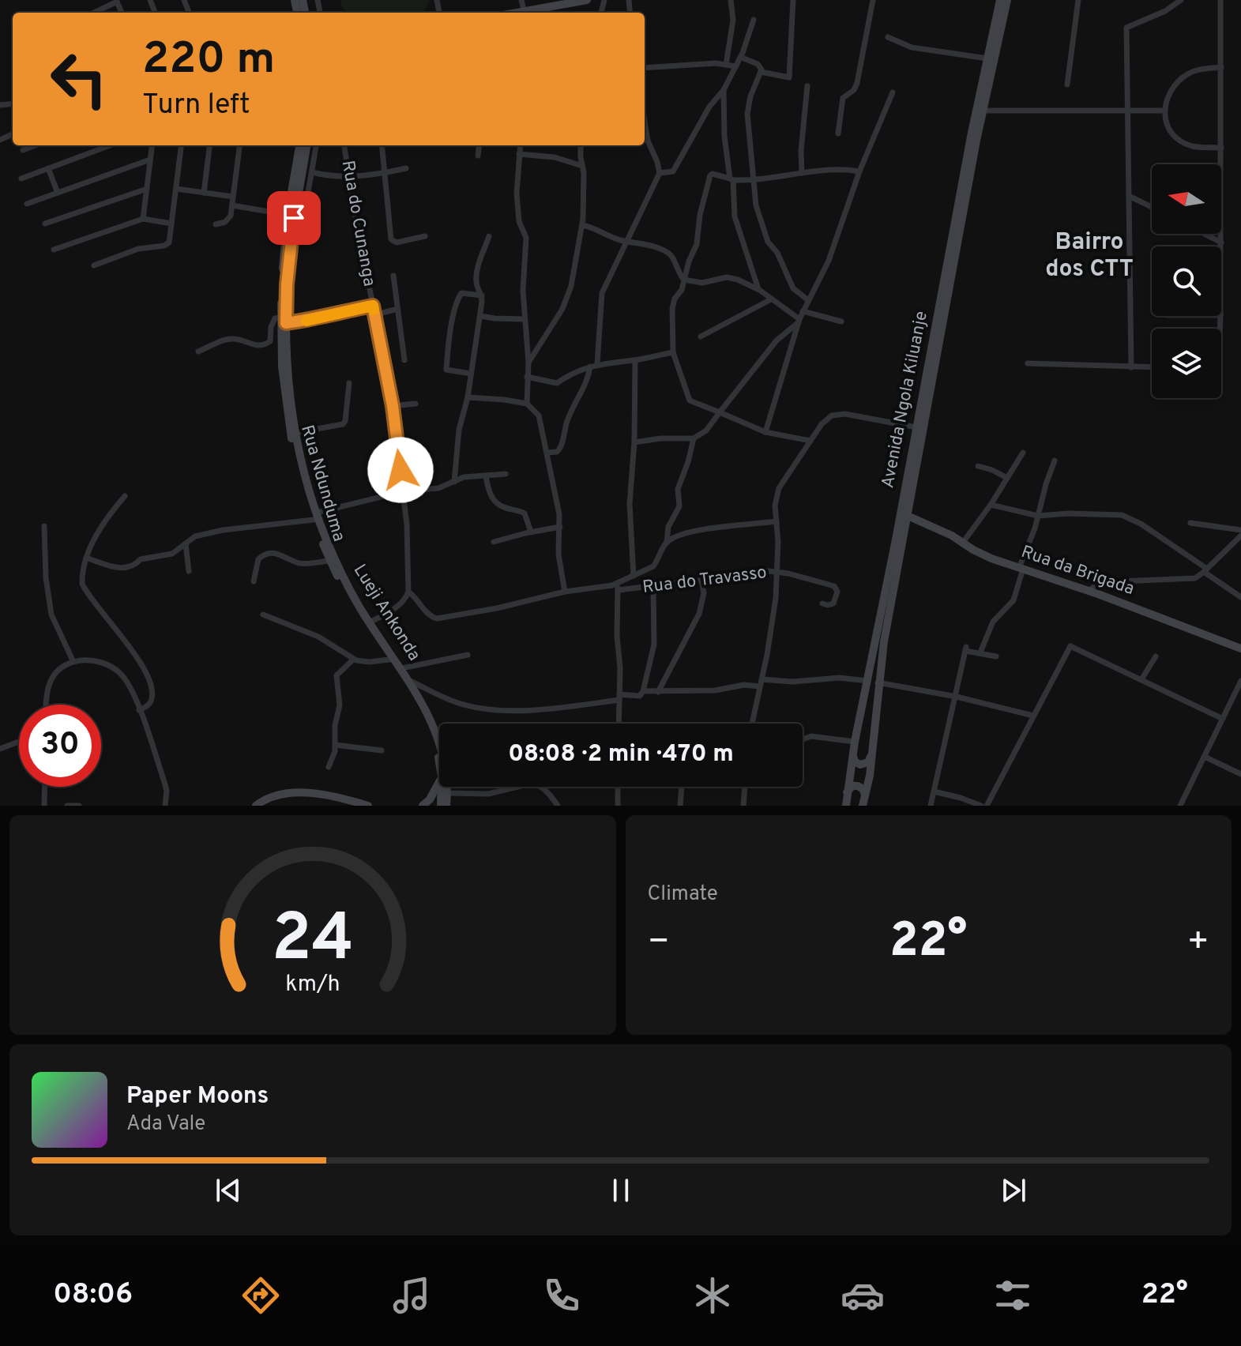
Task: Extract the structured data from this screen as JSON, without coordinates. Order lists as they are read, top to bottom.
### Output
{
  "streets": {
    "main road": [
      "Avenida Ngola Kiluanje",
      "Rua Ndunduma",
      "Rua da Brigada",
      "Lueji Ankonda"
    ],
    "street": ["Rua do Cunanga", "Rua do Travasso"]
  },
  "crossings": [
    ["Rua do Cunanga", "Rua do Travasso"],
    ["Avenida Ngola Kiluanje", "Rua da Brigada"],
    ["Rua Ndunduma", "Lueji Ankonda"]
  ],
  "districts": ["Bairro dos CTT"],
  "north": "left",
  "page": {
    "turn": ["220 m", "Turn left"],
    "limit": "30",
    "trip": "08:08 · 2 min · 470 m",
    "tile": "Climate",
    "heat": ["−", "22°", "+"],
    "song": ["Paper Moons", "Ada Vale"],
    "tabs": ["08:06", "22°"],
    "gauge": ["24", "km/h"]
  }
}
